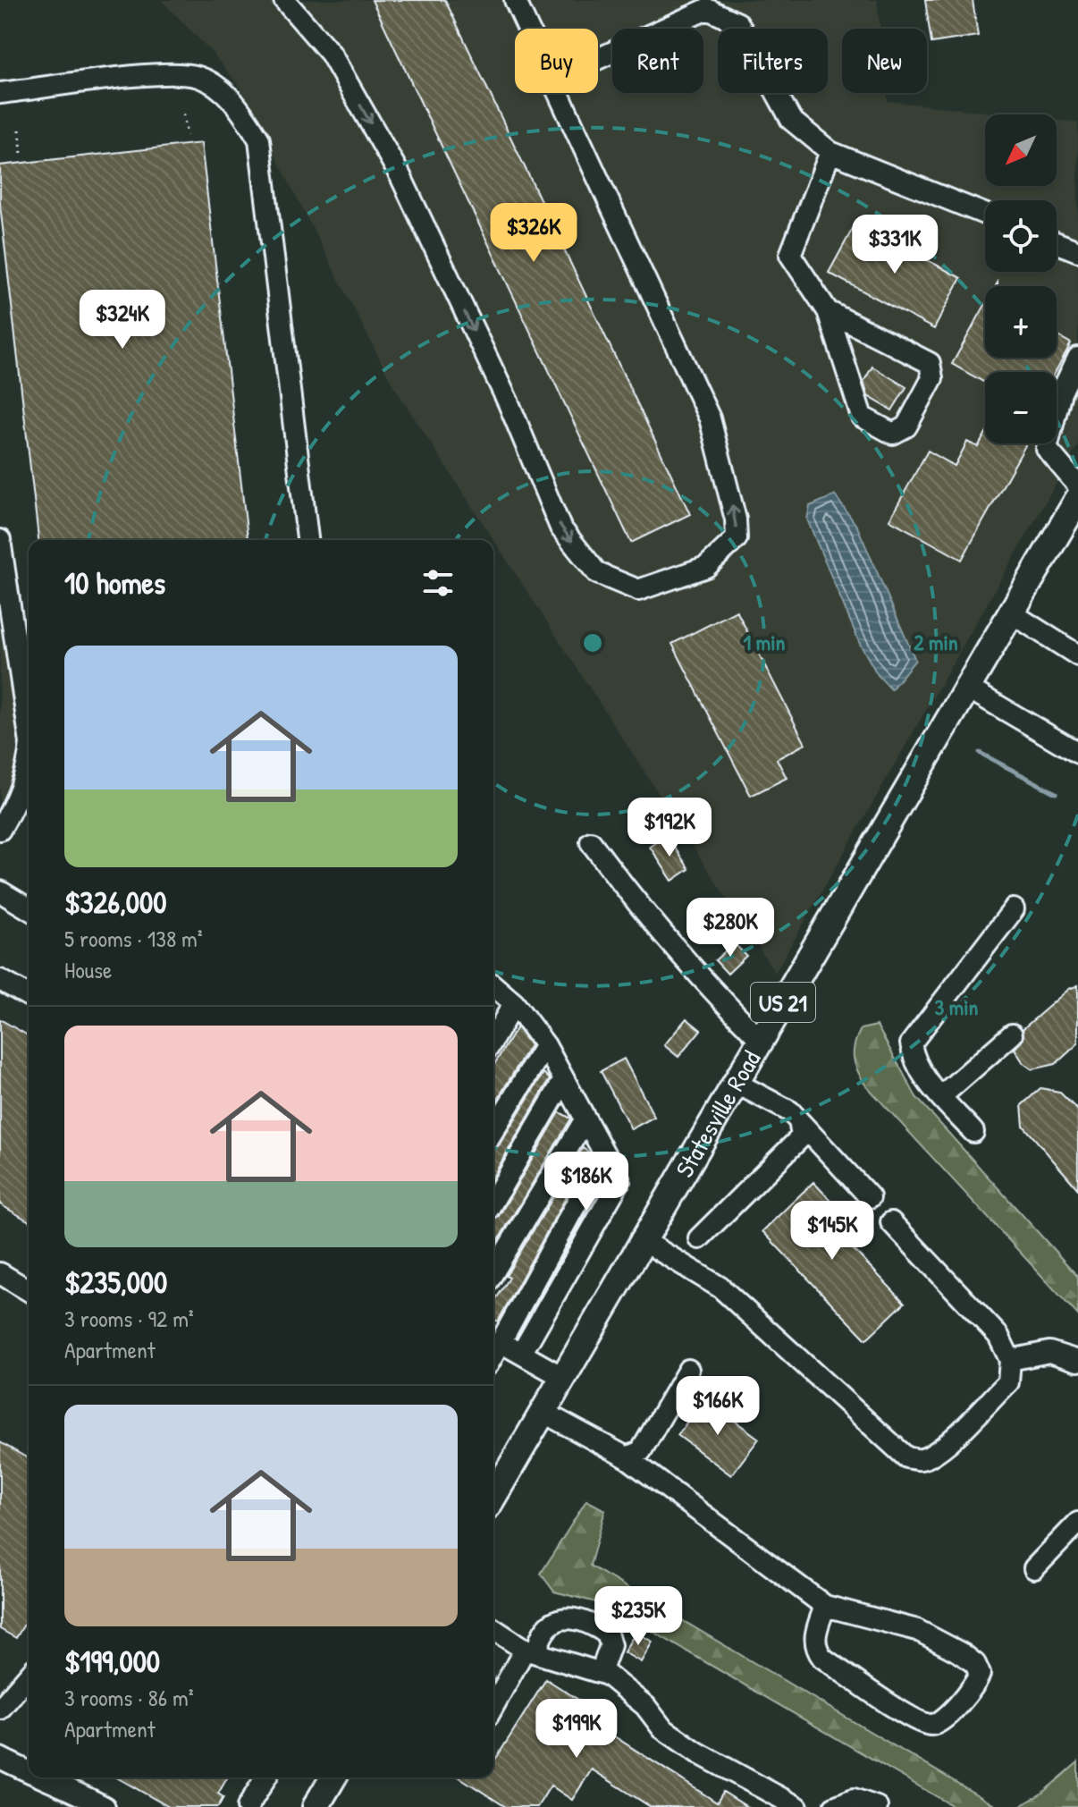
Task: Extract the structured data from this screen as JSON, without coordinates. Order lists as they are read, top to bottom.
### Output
{
  "streets": {
    "main road": ["US 21", "Statesville Road"]
  },
  "north": "bottom left",
  "page": {
    "chip": [
      "Buy",
      "Rent",
      "Filters",
      "New"
    ],
    "map_buttons": ["+", "−"],
    "price": [
      "$326K",
      "$331K",
      "$324K",
      "$192K",
      "$280K",
      "$186K",
      "$145K",
      "$166K",
      "$235K",
      "$199K"
    ],
    "heading": "10 homes",
    "list": [
      {
        "name": "$326,000",
        "note": "5 rooms · 138 m² · House"
      },
      {
        "name": "$235,000",
        "note": "3 rooms · 92 m² · Apartment"
      },
      {
        "name": "$199,000",
        "note": "3 rooms · 86 m² · Apartment"
      }
    ]
  },
  "rings": ["1 min", "2 min", "3 min"]
}
